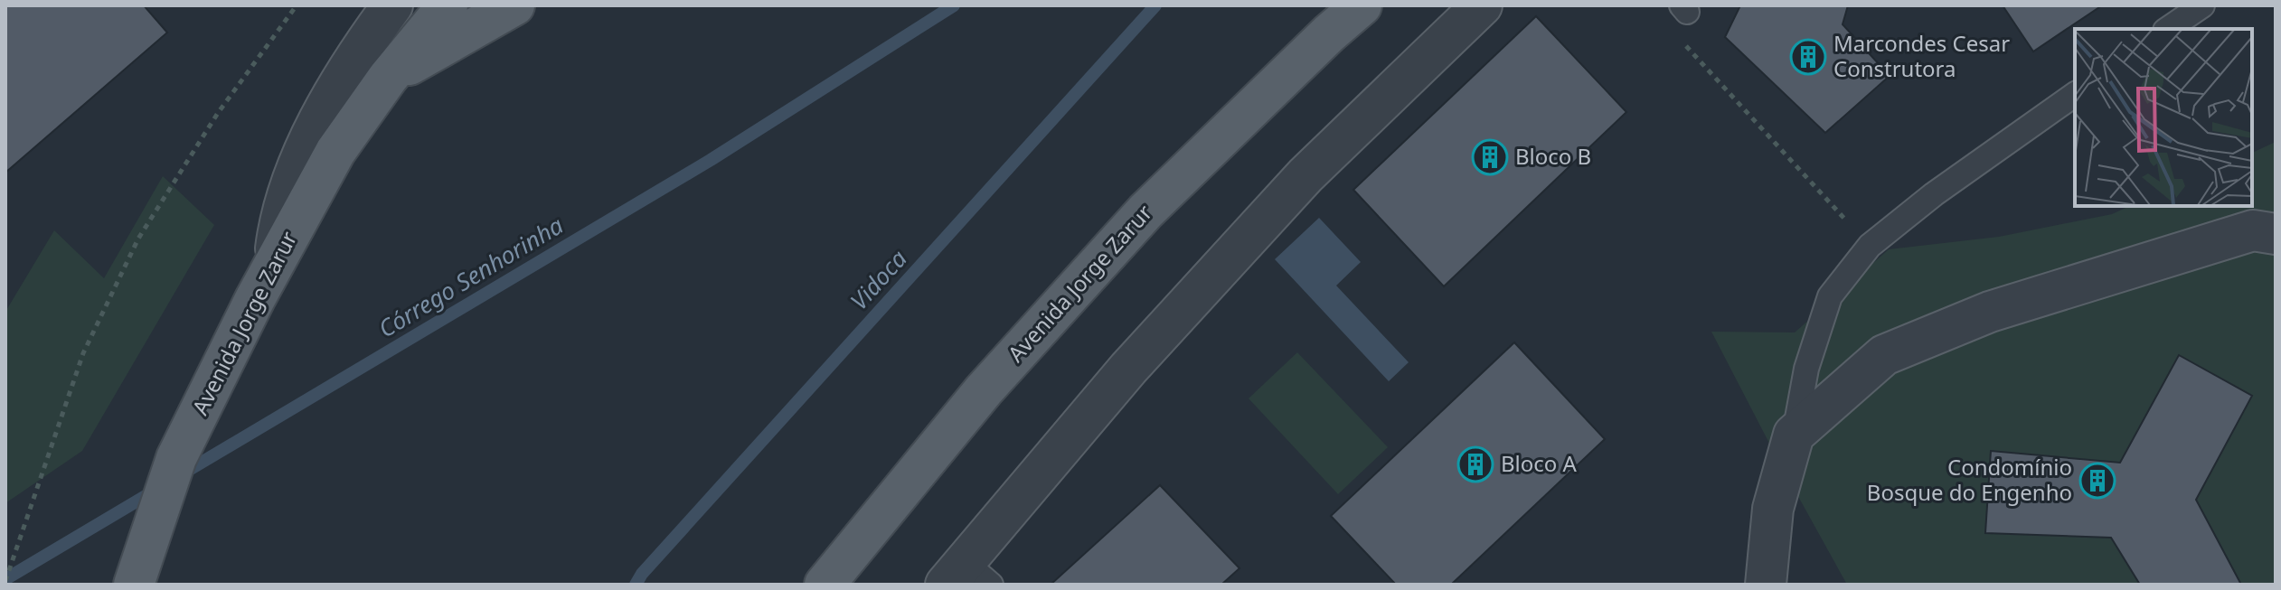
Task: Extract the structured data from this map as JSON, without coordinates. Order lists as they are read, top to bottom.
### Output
{
  "streets": {
    "main road": ["Avenida Jorge Zarur"]
  },
  "water": ["Córrego Senhorinha", "Vidoca"],
  "places": {
    "building": [
      "Marcondes Cesar Construtora",
      "Bloco B",
      "Bloco A",
      "Condomínio Bosque do Engenho"
    ]
  }
}
